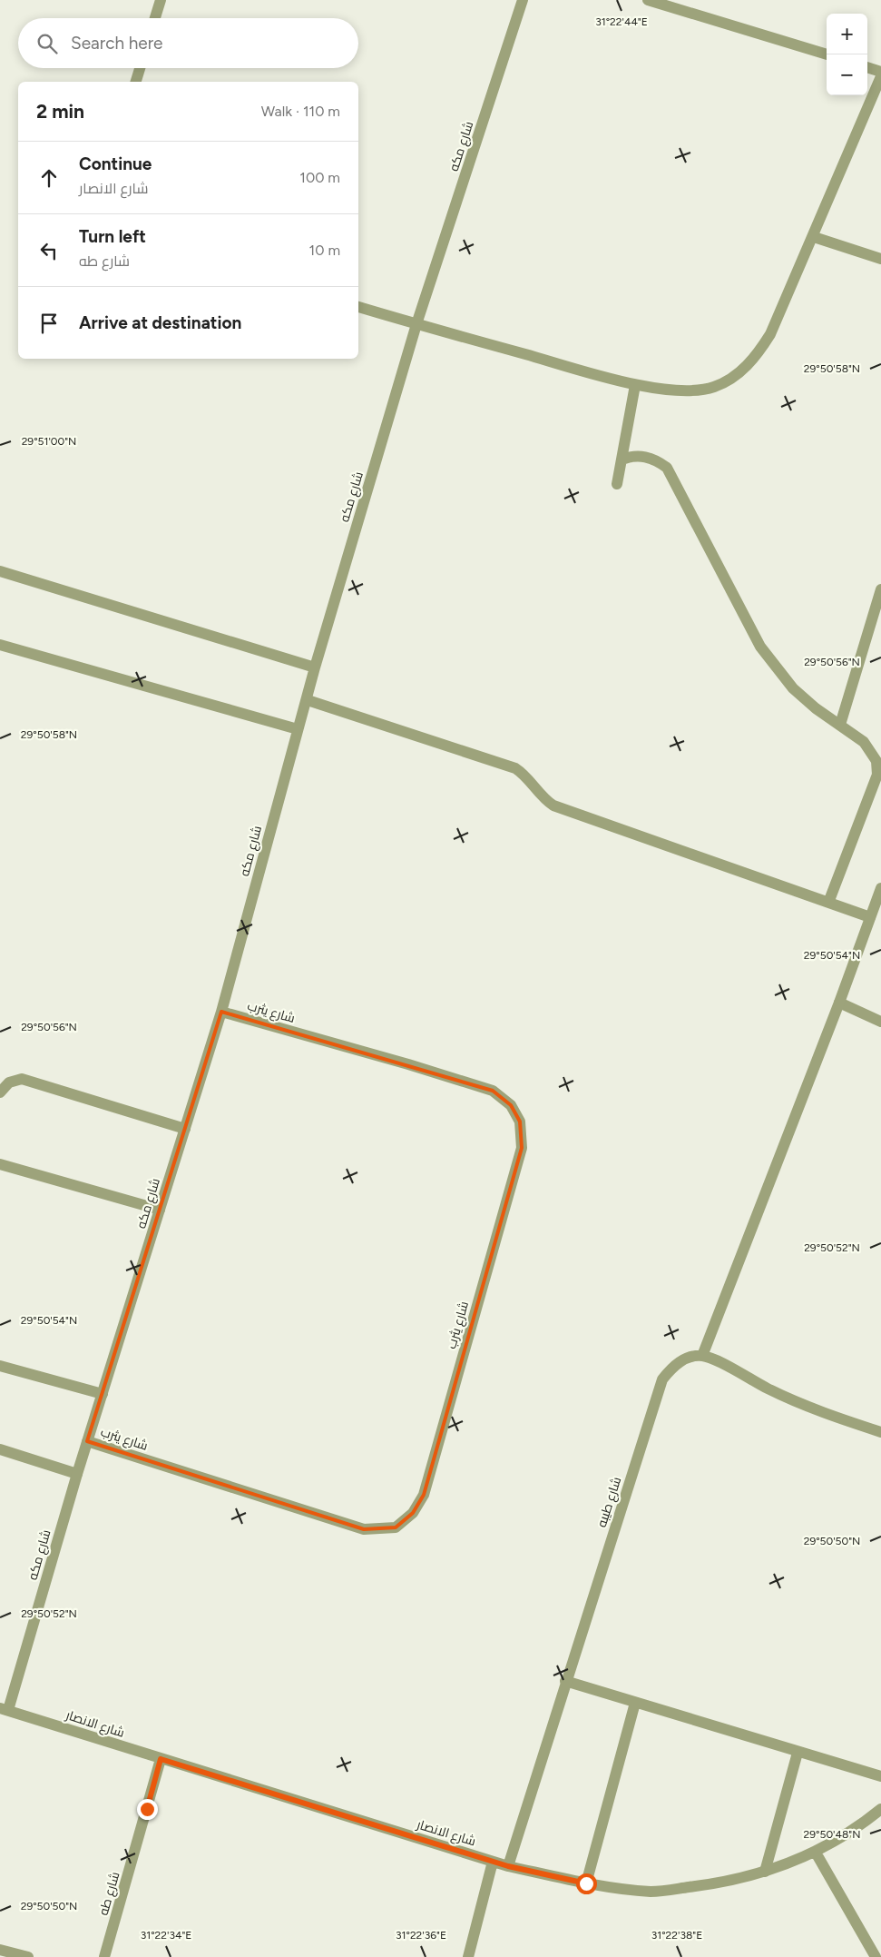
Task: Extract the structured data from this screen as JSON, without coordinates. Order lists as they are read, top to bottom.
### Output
{
  "streets": {
    "street": [
      "شارع مكه",
      "شارع يثرب",
      "شارع طيبه",
      "شارع الانصار",
      "شارع طه"
    ]
  },
  "crossings": [
    ["شارع مكه", "شارع يثرب"],
    ["شارع مكه", "شارع الانصار"],
    ["شارع طيبه", "شارع الانصار"],
    ["شارع الانصار", "شارع طه"]
  ],
  "page": {
    "map_buttons": ["+", "−"],
    "search": "Search here",
    "heading": ["2 min", "Walk · 110 m"],
    "list": [
      ["Continue", "شارع الانصار", "100 m"],
      ["Turn left", "شارع طه", "10 m"],
      "Arrive at destination"
    ]
  },
  "coordinates": [
    "31°22'44\"E",
    "29°50'58\"N",
    "29°51'00\"N",
    "29°50'56\"N",
    "29°50'54\"N",
    "29°50'52\"N",
    "29°50'50\"N",
    "29°50'48\"N",
    "31°22'34\"E",
    "31°22'36\"E",
    "31°22'38\"E"
  ]
}
